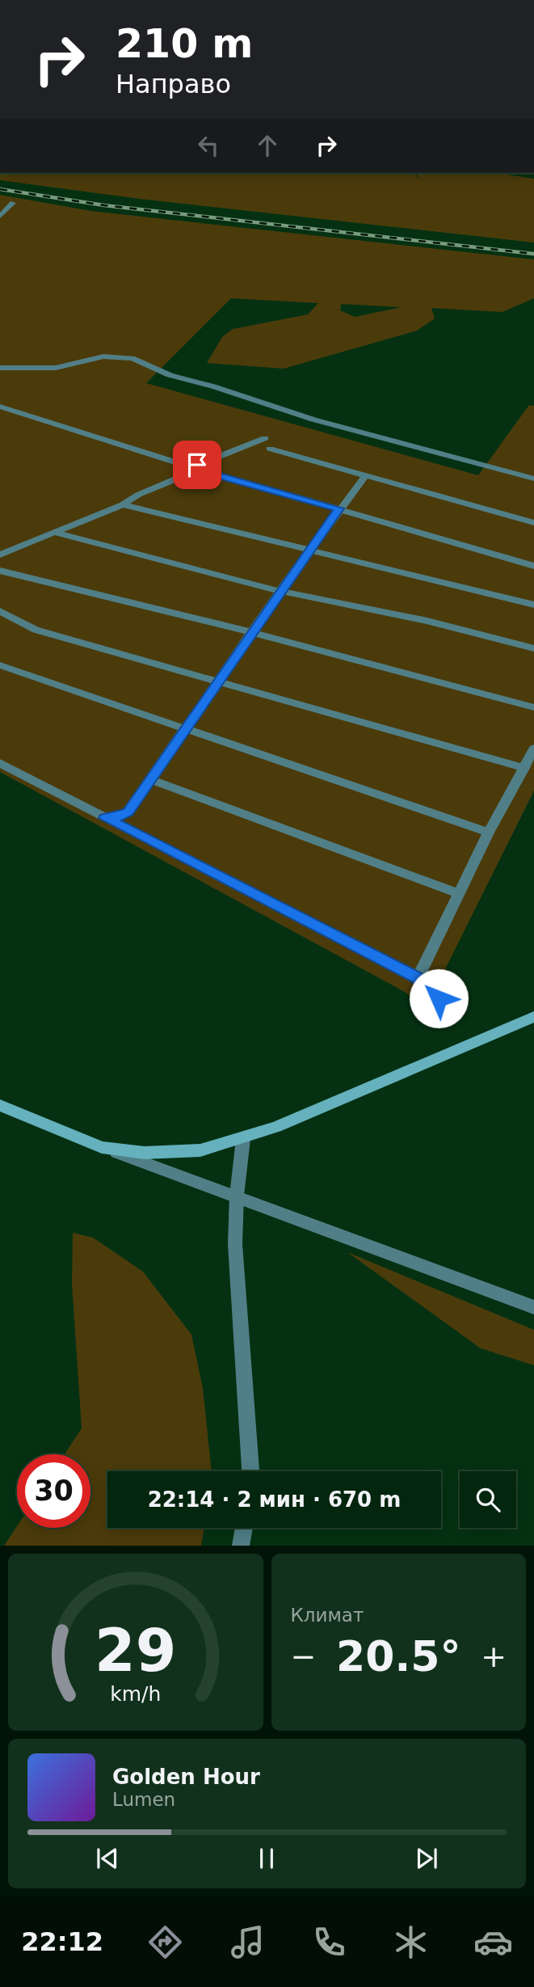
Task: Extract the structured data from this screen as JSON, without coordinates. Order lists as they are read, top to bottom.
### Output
{
  "page": {
    "turn": ["210 m", "Направо"],
    "limit": "30",
    "trip": "22:14 · 2 мин · 670 m",
    "tile": "Климат",
    "heat": ["−", "20.5°", "+"],
    "song": ["Golden Hour", "Lumen"],
    "tabs": "22:12",
    "gauge": ["29", "km/h"]
  }
}
